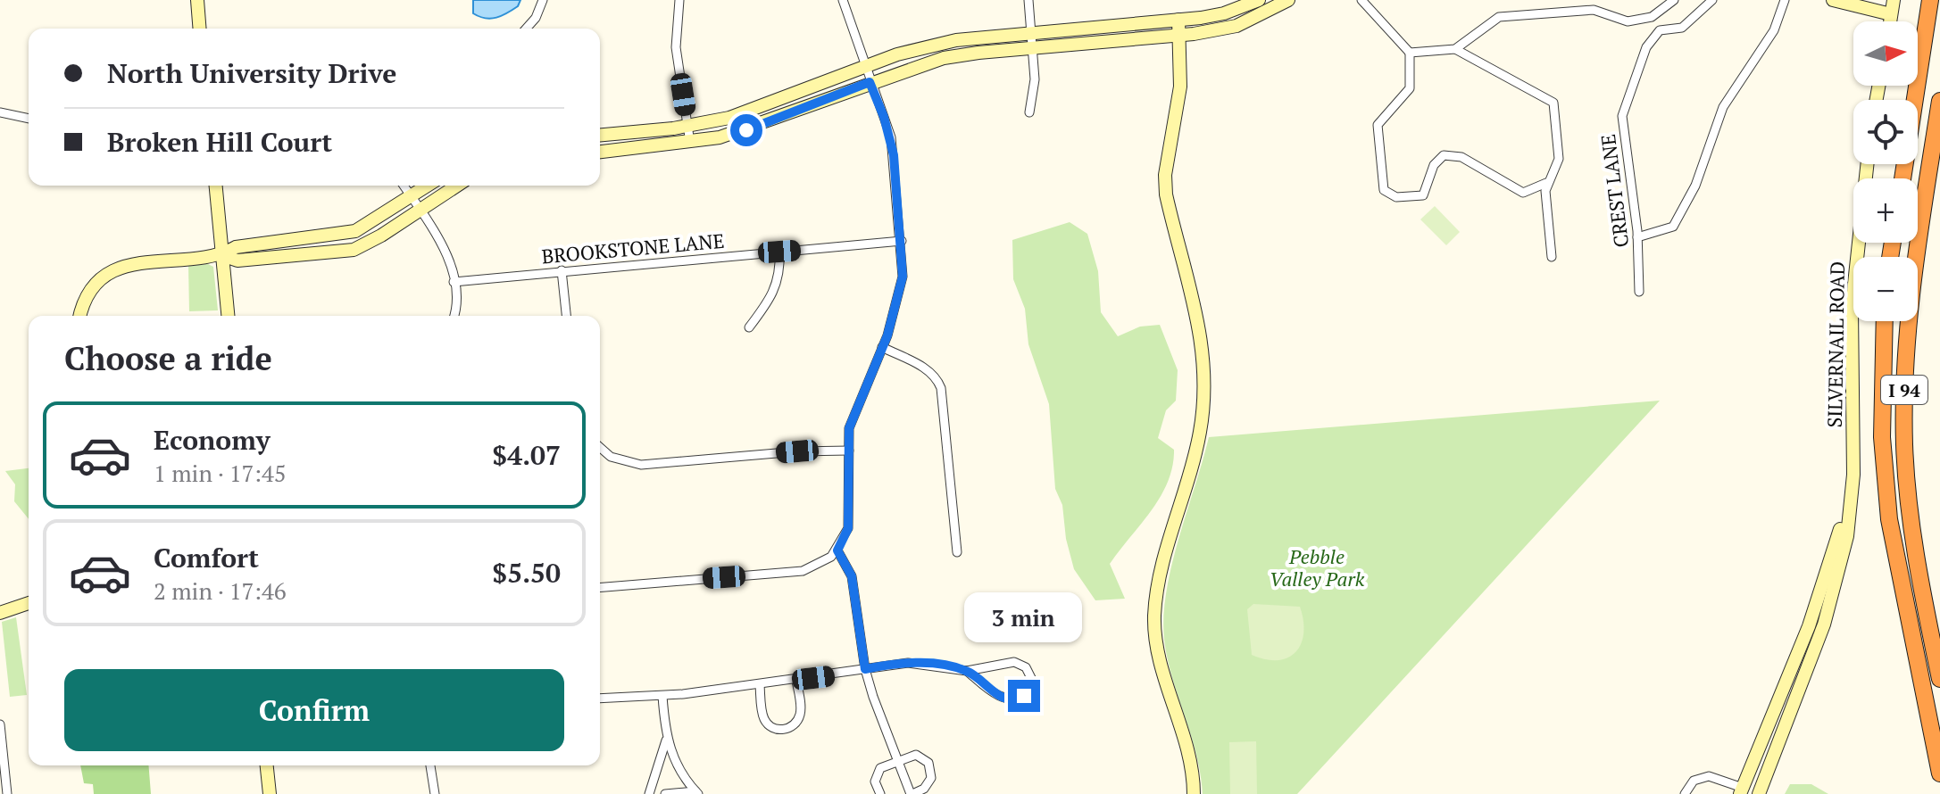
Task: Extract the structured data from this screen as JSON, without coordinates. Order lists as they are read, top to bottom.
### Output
{
  "streets": {
    "highway": ["I 94"],
    "street": ["CREST LANE", "BROOKSTONE LANE", "SILVERNAIL ROAD"]
  },
  "parks": ["Pebble Valley Park"],
  "north": "right",
  "page": {
    "map_buttons": ["+", "−"],
    "banner": ["North University Drive", "Broken Hill Court"],
    "heading": "Choose a ride",
    "list": [
      {
        "name": "Economy",
        "note": "1 min · 17:45",
        "value": "$4.07"
      },
      {
        "name": "Comfort",
        "note": "2 min · 17:46",
        "value": "$5.50"
      }
    ],
    "bubble": "3 min",
    "buttons": "Confirm"
  }
}
